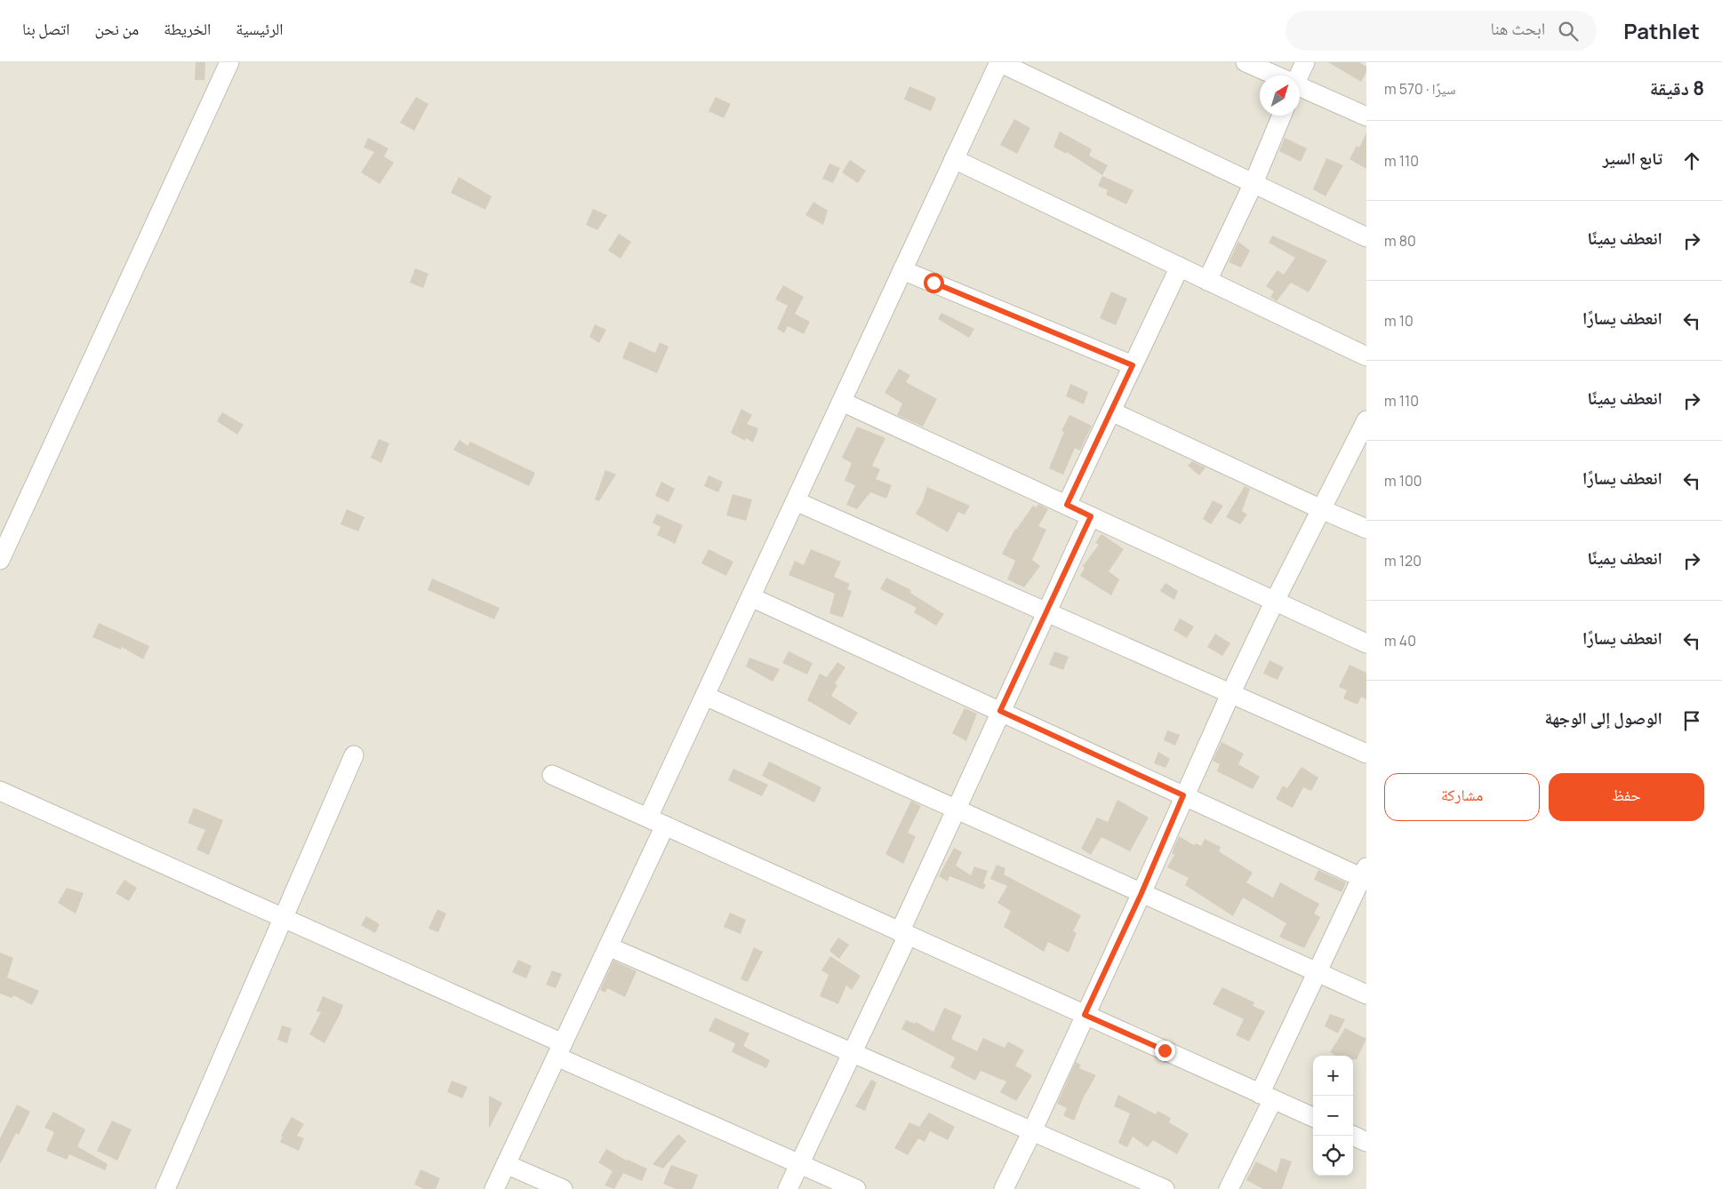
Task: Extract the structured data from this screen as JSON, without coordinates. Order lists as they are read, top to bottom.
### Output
{
  "north": "top right",
  "page": {
    "header": "Pathlet",
    "search": "ابحث هنا",
    "nav": [
      "الرئيسية",
      "الخريطة",
      "من نحن",
      "اتصل بنا"
    ],
    "heading": ["8 دقيقة", "سيرًا · 570 m"],
    "list": [
      ["تابع السير", "110 m"],
      ["انعطف يمينًا", "80 m"],
      ["انعطف يسارًا", "10 m"],
      ["انعطف يمينًا", "110 m"],
      ["انعطف يسارًا", "100 m"],
      ["انعطف يمينًا", "120 m"],
      ["انعطف يسارًا", "40 m"],
      "الوصول إلى الوجهة"
    ],
    "buttons": ["حفظ", "مشاركة"],
    "map_buttons": ["+", "−"]
  }
}
